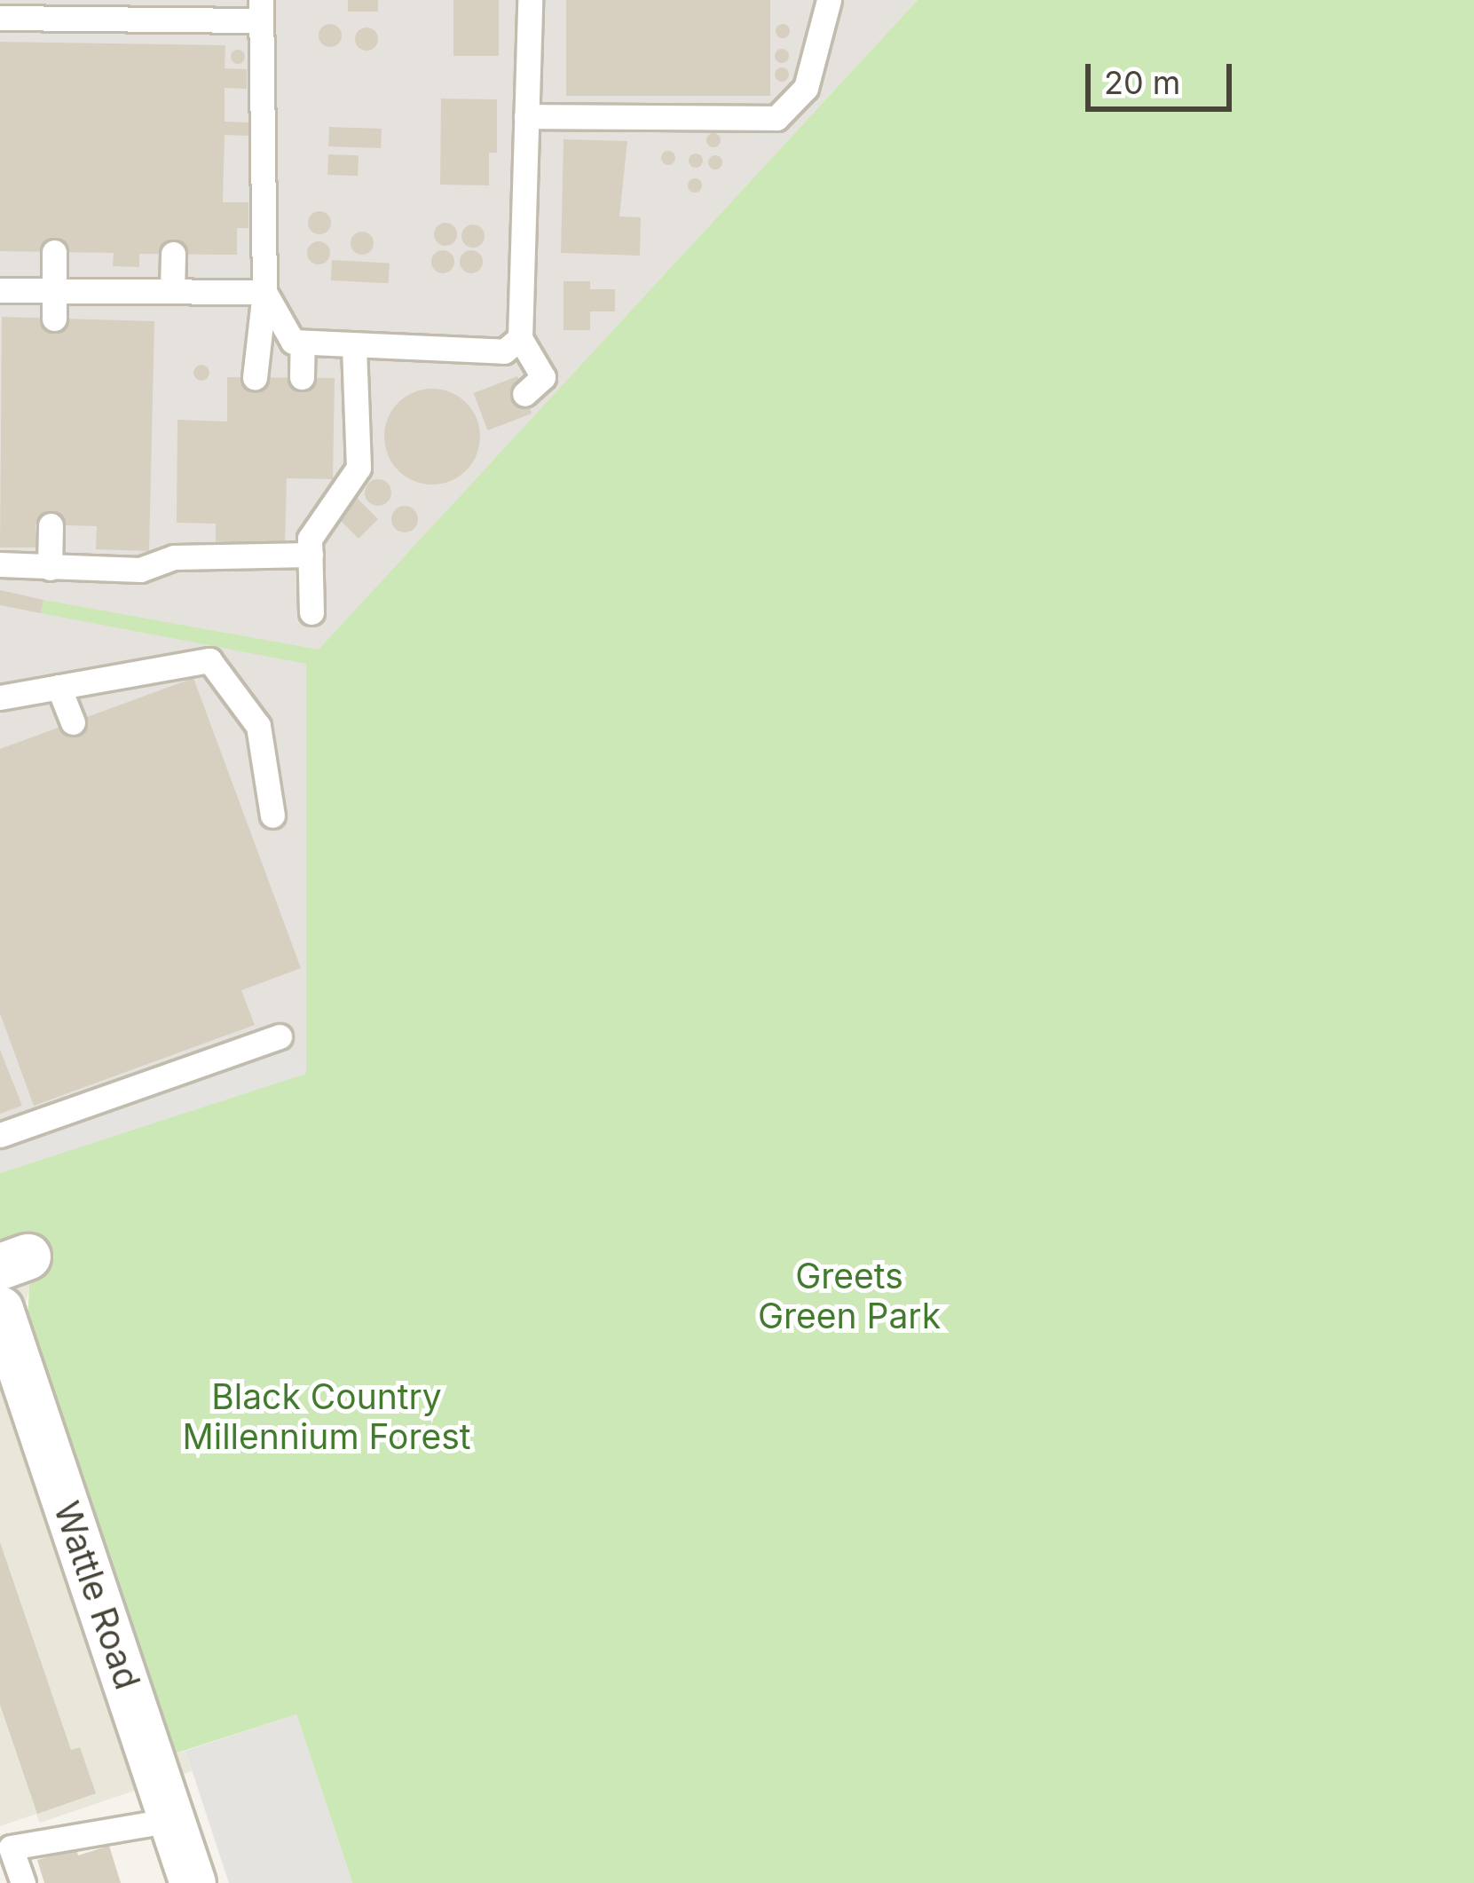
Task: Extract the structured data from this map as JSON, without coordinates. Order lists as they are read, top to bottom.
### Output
{
  "streets": {
    "street": ["Wattle Road"]
  },
  "parks": ["Greets Green Park", "Black Country Millennium Forest"],
  "scale_bar": "20 m"
}
